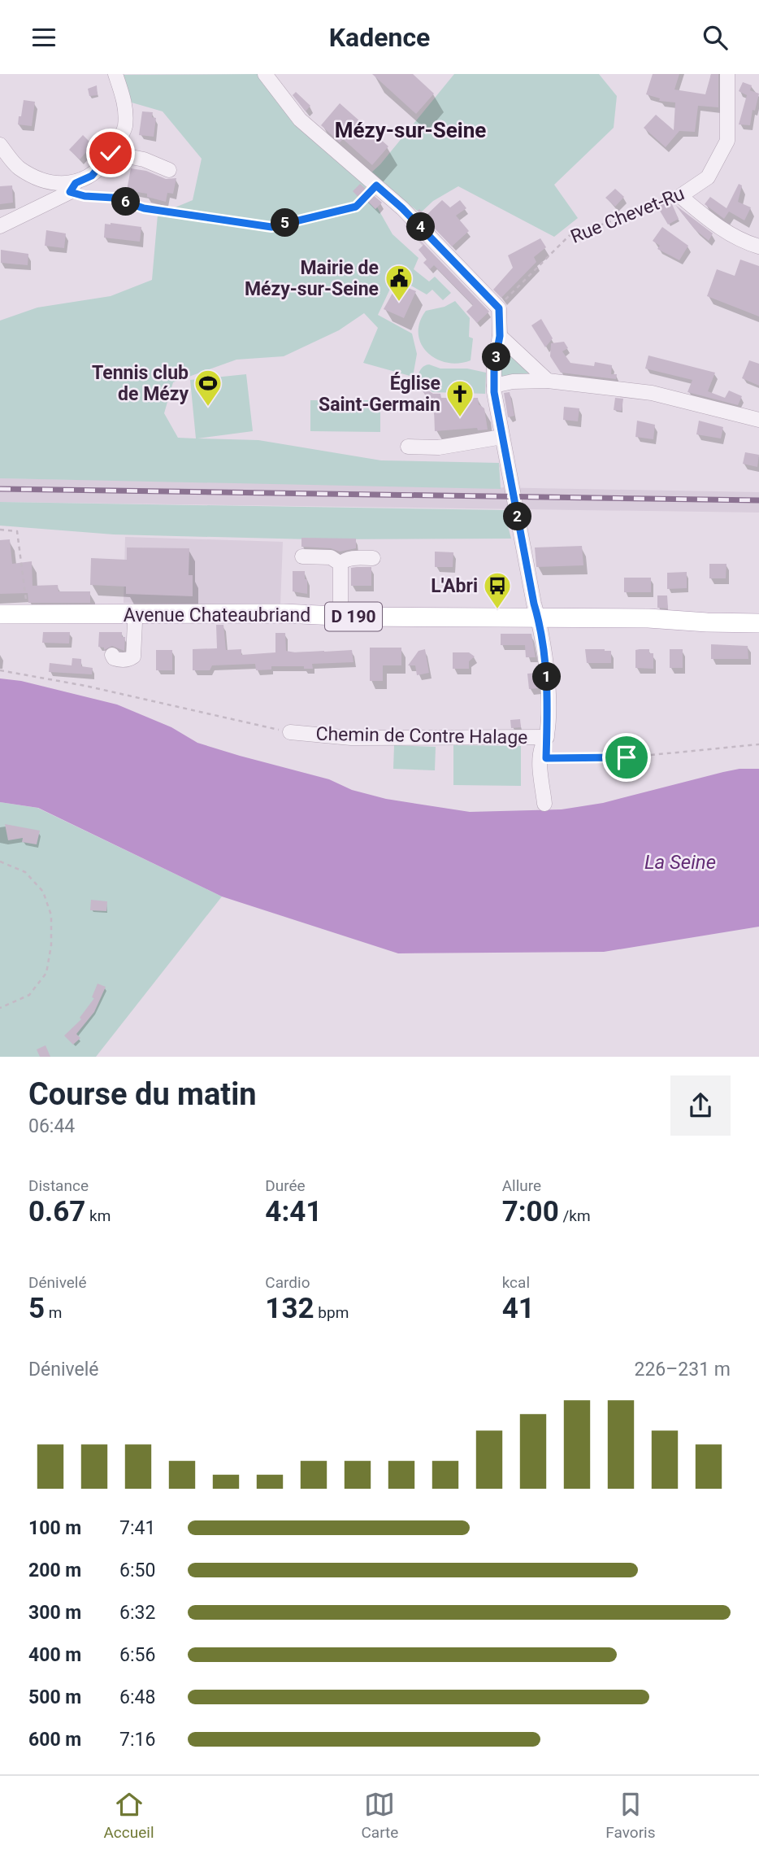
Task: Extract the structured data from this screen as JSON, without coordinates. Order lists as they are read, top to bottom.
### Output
{
  "streets": {
    "main road": ["Avenue Chateaubriand", "D 190"],
    "street": ["Rue Chevet-Ru", "Chemin de Contre Halage"]
  },
  "districts": ["Mézy-sur-Seine"],
  "water": ["La Seine"],
  "places": {
    "public building": ["Mairie de Mézy-sur-Seine"],
    "sports": ["Tennis club de Mézy"],
    "church": ["Église Saint-Germain"],
    "bus stop": ["L'Abri"]
  },
  "page": {
    "header": "Kadence",
    "pins": [
      "6",
      "5",
      "4",
      "3",
      "2",
      "1"
    ],
    "heading": ["Course du matin", "06:44"],
    "stats": [
      ["Distance", "0.67 km"],
      ["Durée", "4:41"],
      ["Allure", "7:00 /km"],
      ["Dénivelé", "5 m"],
      ["Cardio", "132 bpm"],
      ["kcal", "41"]
    ],
    "chart": ["Dénivelé", "226–231 m"],
    "list": [
      {
        "name": "100 m",
        "note": "7:41"
      },
      {
        "name": "200 m",
        "note": "6:50"
      },
      {
        "name": "300 m",
        "note": "6:32"
      },
      {
        "name": "400 m",
        "note": "6:56"
      },
      {
        "name": "500 m",
        "note": "6:48"
      },
      {
        "name": "600 m",
        "note": "7:16"
      }
    ],
    "tabs": ["Accueil", "Carte", "Favoris"]
  }
}
